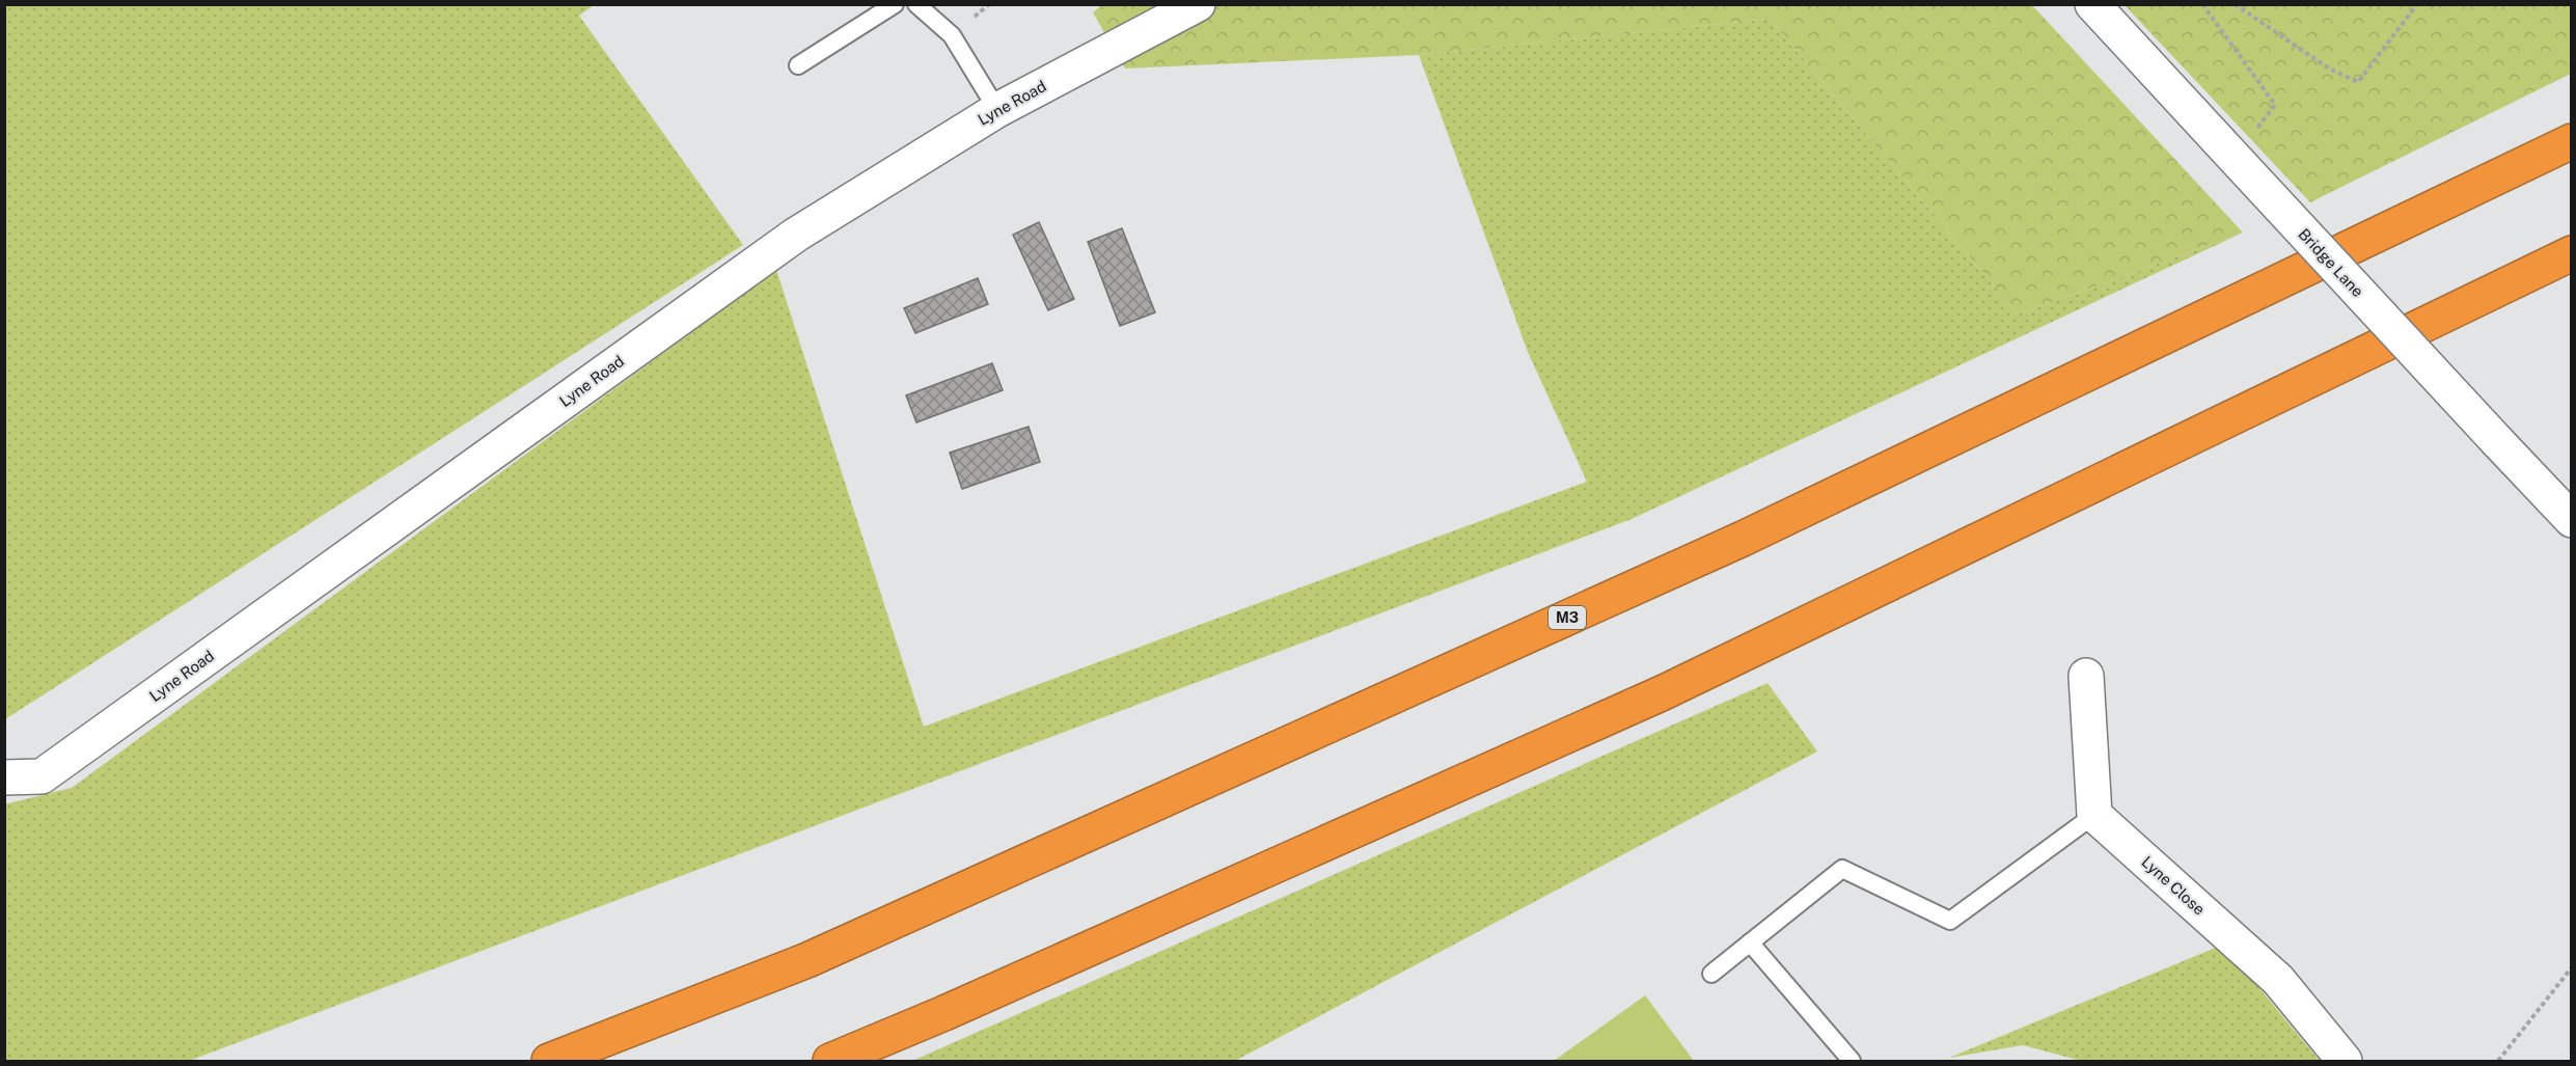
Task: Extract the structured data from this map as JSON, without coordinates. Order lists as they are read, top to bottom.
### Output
{
  "streets": {
    "highway": ["M3"],
    "street": ["Lyne Road", "Bridge Lane", "Lyne Close"]
  }
}
